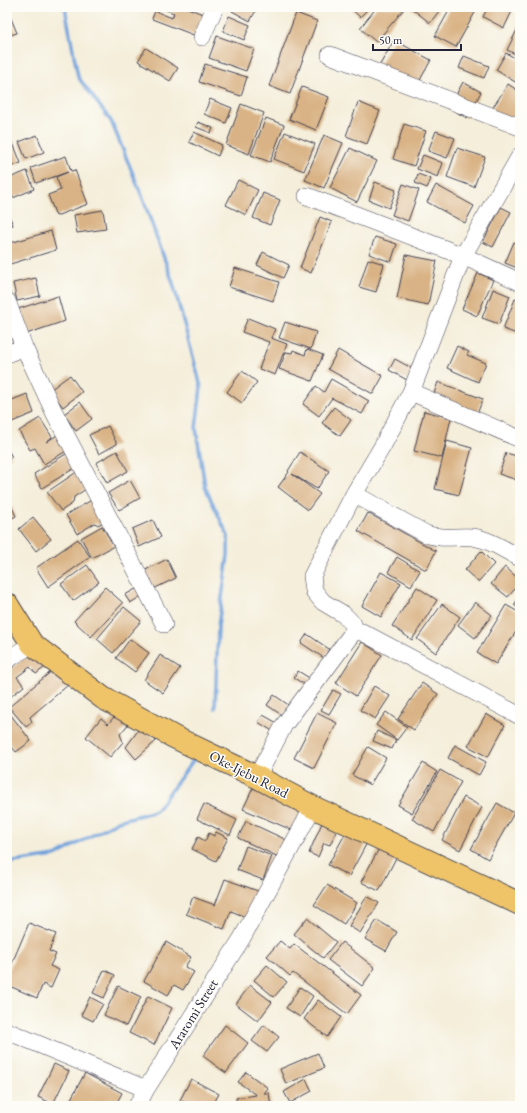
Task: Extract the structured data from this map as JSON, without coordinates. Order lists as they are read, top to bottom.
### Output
{
  "streets": {
    "main road": ["Oke-Ijebu Road"],
    "street": ["Araromi Street"]
  },
  "crossings": [
    ["Oke-Ijebu Road", "Araromi Street"]
  ],
  "scale_bar": "50 m"
}
